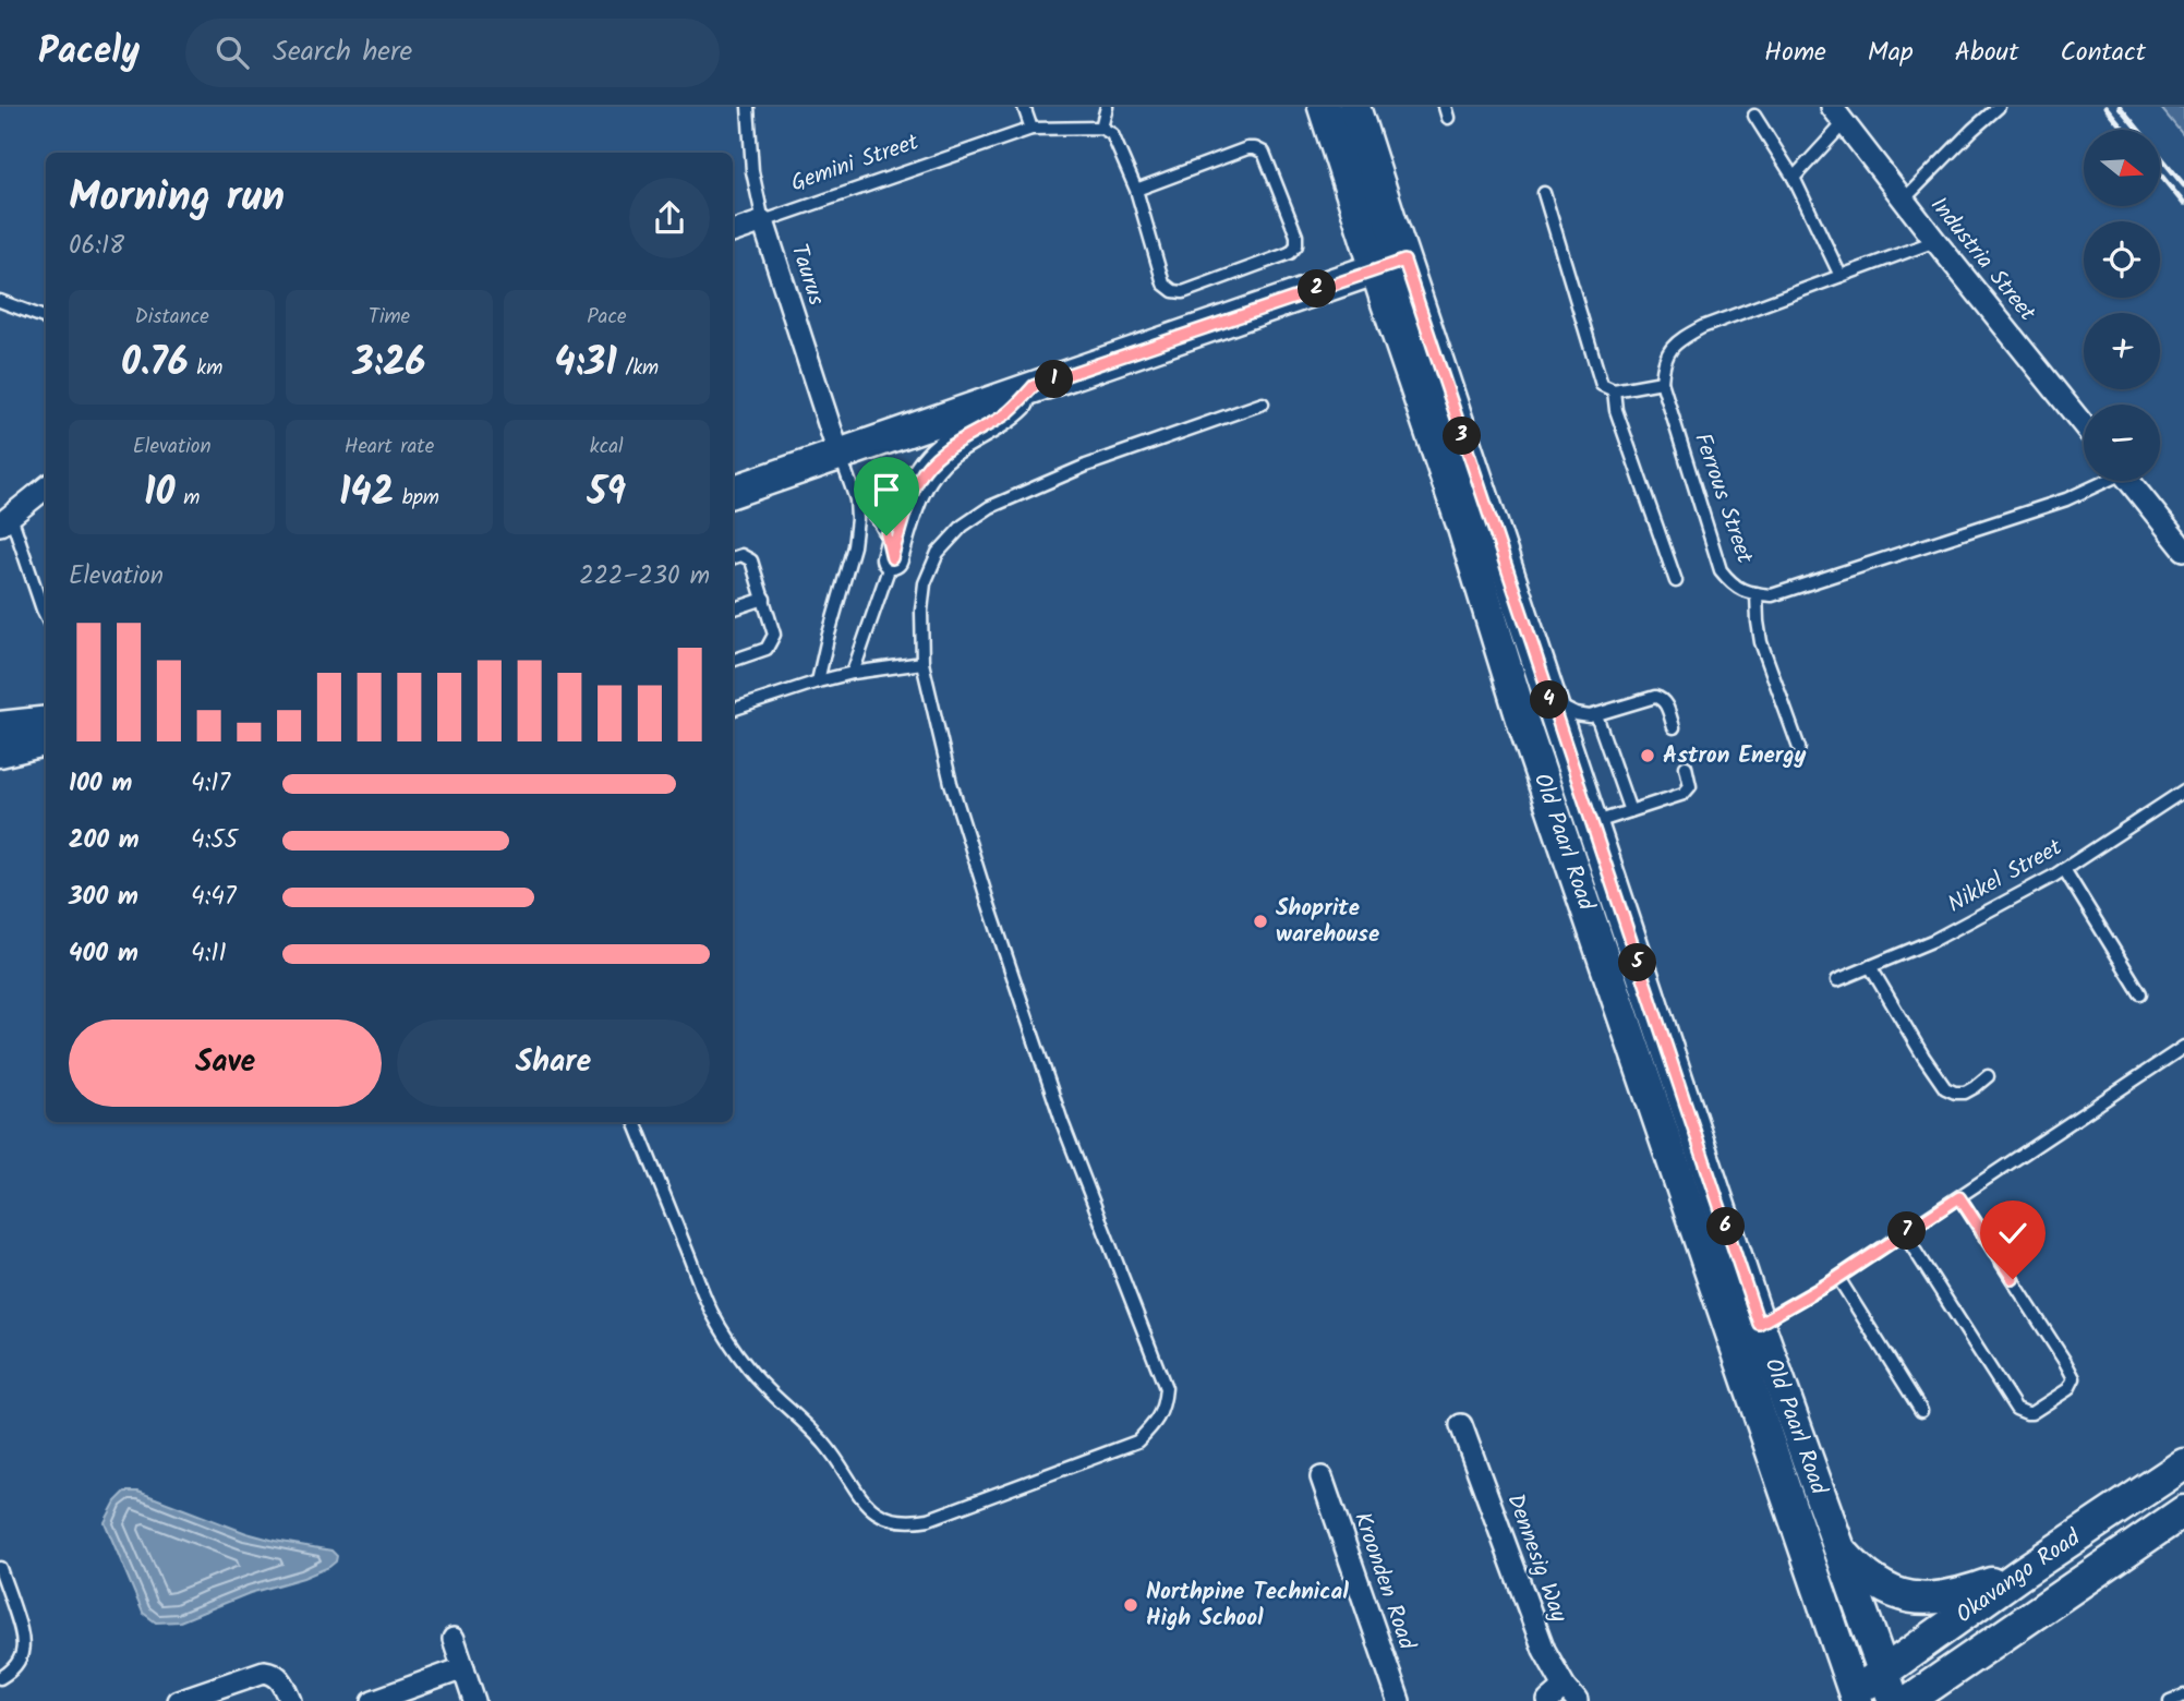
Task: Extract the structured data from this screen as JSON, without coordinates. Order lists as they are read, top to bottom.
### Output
{
  "streets": {
    "main road": ["Old Paarl Road", "Okavango Road"],
    "street": [
      "Gemini Street",
      "Industria Street",
      "Taurus",
      "Dennesig Way",
      "Kroonden Road"
    ],
    "lane": ["Ferrous Street", "Nikkel Street"]
  },
  "crossings": [
    ["Gemini Street", "Taurus"],
    ["Old Paarl Road", "Okavango Road"]
  ],
  "places": ["Astron Energy", "Shoprite warehouse", "Northpine Technical High School"],
  "north": "right",
  "page": {
    "header": "Pacely",
    "search": "Search here",
    "nav": [
      "Home",
      "Map",
      "About",
      "Contact"
    ],
    "map_buttons": ["+", "−"],
    "heading": ["Morning run", "06:18"],
    "pins": [
      "2",
      "1",
      "3",
      "4",
      "5",
      "6",
      "7"
    ],
    "stats": [
      ["Distance", "0.76 km"],
      ["Time", "3:26"],
      ["Pace", "4:31 /km"],
      ["Elevation", "10 m"],
      ["Heart rate", "142 bpm"],
      ["kcal", "59"]
    ],
    "chart": ["Elevation", "222–230 m"],
    "list": [
      {
        "name": "100 m",
        "note": "4:17"
      },
      {
        "name": "200 m",
        "note": "4:55"
      },
      {
        "name": "300 m",
        "note": "4:47"
      },
      {
        "name": "400 m",
        "note": "4:11"
      }
    ],
    "buttons": ["Save", "Share"]
  }
}
